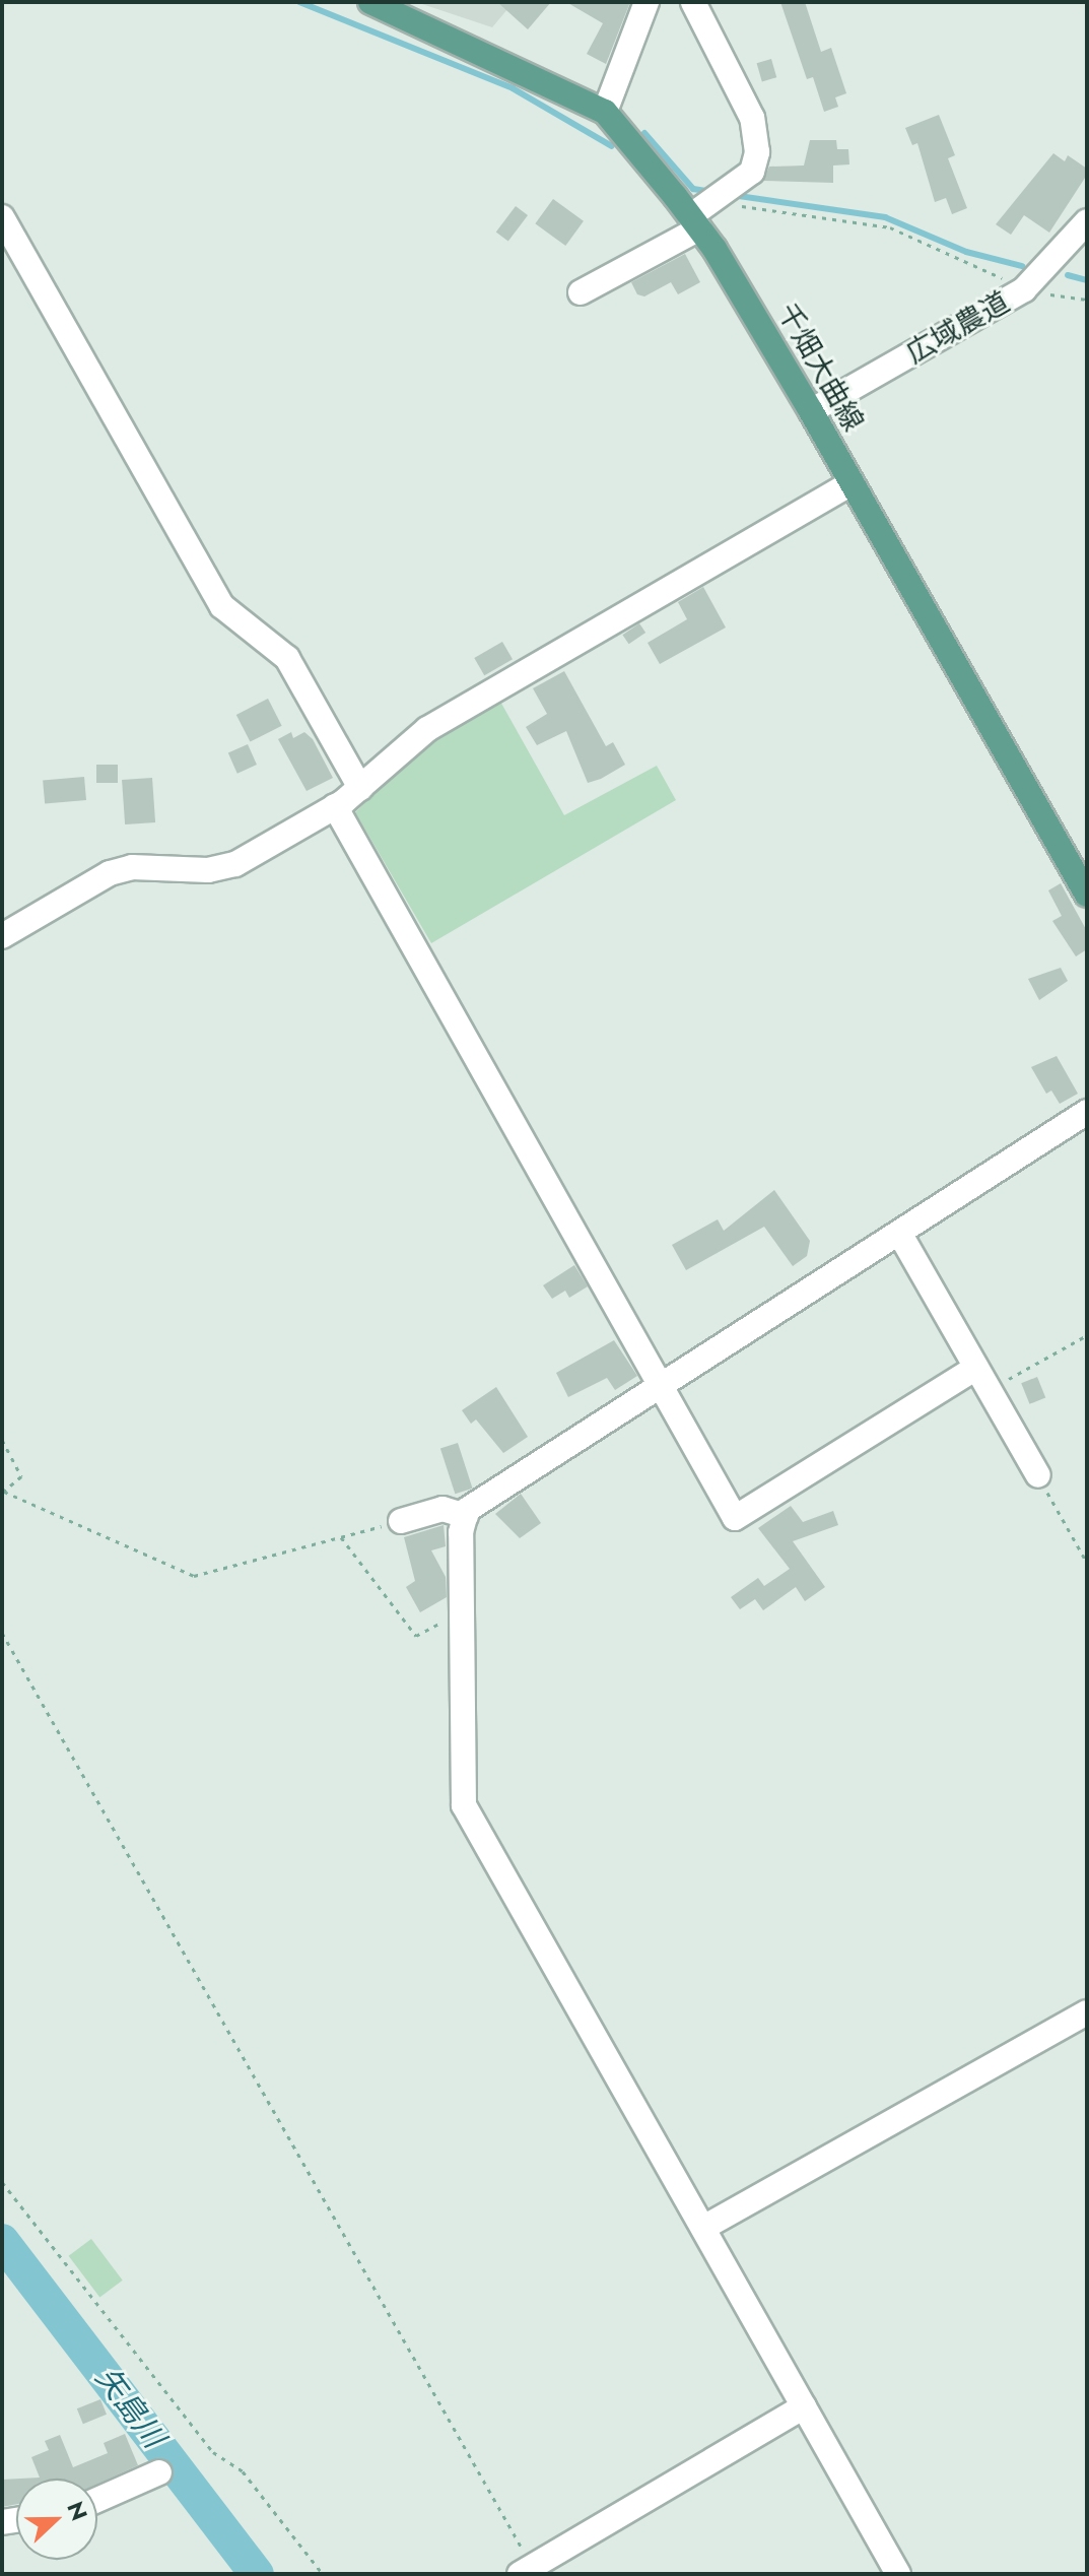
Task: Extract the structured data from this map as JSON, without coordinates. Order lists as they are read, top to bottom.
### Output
{
  "streets": {
    "main road": ["千畑大曲線"],
    "street": ["広域農道"]
  },
  "crossings": [
    ["広域農道", "千畑大曲線"]
  ],
  "water": ["矢島川"],
  "north": "right"
}
